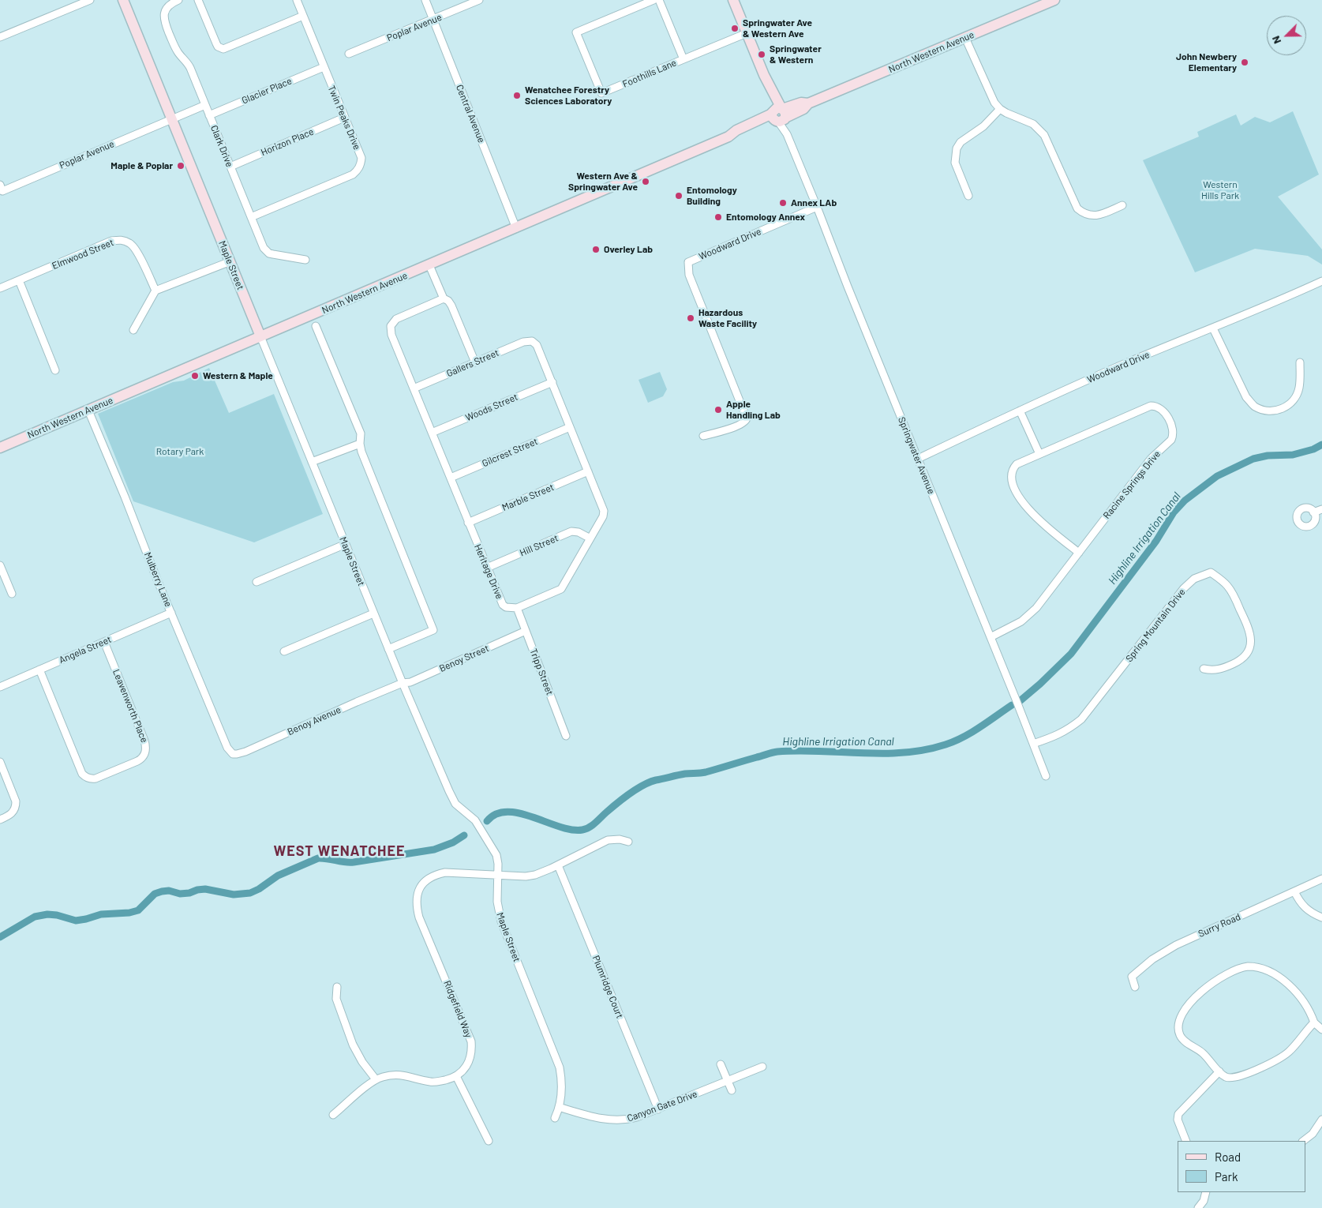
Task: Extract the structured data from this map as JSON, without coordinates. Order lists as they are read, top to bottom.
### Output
{
  "streets": {
    "main road": ["North Western Avenue", "Maple Street", "Springwater Avenue"],
    "street": [
      "Poplar Avenue",
      "Foothills Lane",
      "Glacier Place",
      "Central Avenue",
      "Twin Peaks Drive",
      "Horizon Place",
      "Clark Drive",
      "Woodward Drive",
      "Elmwood Street",
      "Gallers Street",
      "Woods Street",
      "Gilcrest Street",
      "Racine Springs Drive",
      "Marble Street",
      "Hill Street",
      "Heritage Drive",
      "Mulberry Lane",
      "Spring Mountain Drive",
      "Angela Street",
      "Benoy Street",
      "Tripp Street",
      "Leavenworth Place",
      "Benoy Avenue",
      "Surry Road",
      "Plumridge Court",
      "Ridgefield Way",
      "Canyon Gate Drive"
    ]
  },
  "crossings": [
    ["Poplar Avenue", "Central Avenue"],
    ["Poplar Avenue", "Maple Street"],
    ["North Western Avenue", "Central Avenue"],
    ["North Western Avenue", "Maple Street"],
    ["North Western Avenue", "Springwater Avenue"],
    ["North Western Avenue", "Mulberry Lane"],
    ["Foothills Lane", "Springwater Avenue"],
    ["Glacier Place", "Twin Peaks Drive"],
    ["Glacier Place", "Clark Drive"],
    ["Twin Peaks Drive", "Horizon Place"],
    ["Twin Peaks Drive", "Clark Drive"],
    ["Horizon Place", "Clark Drive"],
    ["Woodward Drive", "Springwater Avenue"],
    ["Maple Street", "Benoy Street"],
    ["Maple Street", "Benoy Avenue"],
    ["Maple Street", "Ridgefield Way"],
    ["Maple Street", "Canyon Gate Drive"],
    ["Gallers Street", "Woods Street"],
    ["Gallers Street", "Heritage Drive"],
    ["Woods Street", "Heritage Drive"],
    ["Gilcrest Street", "Heritage Drive"],
    ["Springwater Avenue", "Racine Springs Drive"],
    ["Springwater Avenue", "Spring Mountain Drive"],
    ["Marble Street", "Heritage Drive"],
    ["Hill Street", "Heritage Drive"],
    ["Heritage Drive", "Tripp Street"],
    ["Mulberry Lane", "Angela Street"],
    ["Mulberry Lane", "Benoy Avenue"],
    ["Angela Street", "Leavenworth Place"],
    ["Benoy Street", "Tripp Street"],
    ["Benoy Street", "Benoy Avenue"],
    ["Plumridge Court", "Ridgefield Way"],
    ["Plumridge Court", "Canyon Gate Drive"]
  ],
  "districts": ["WEST WENATCHEE"],
  "water": ["Highline Irrigation Canal"],
  "parks": ["Western Hills Park", "Rotary Park"],
  "places": [
    "Springwater Ave & Western Ave",
    "Springwater & Western",
    "John Newbery Elementary",
    "Wenatchee Forestry Sciences Laboratory",
    "Maple & Poplar",
    "Western Ave & Springwater Ave",
    "Entomology Building",
    "Annex LAb",
    "Entomology Annex",
    "Overley Lab",
    "Hazardous Waste Facility",
    "Western & Maple",
    "Apple Handling Lab"
  ],
  "legend": ["Road", "Park"],
  "north": "bottom left"
}
